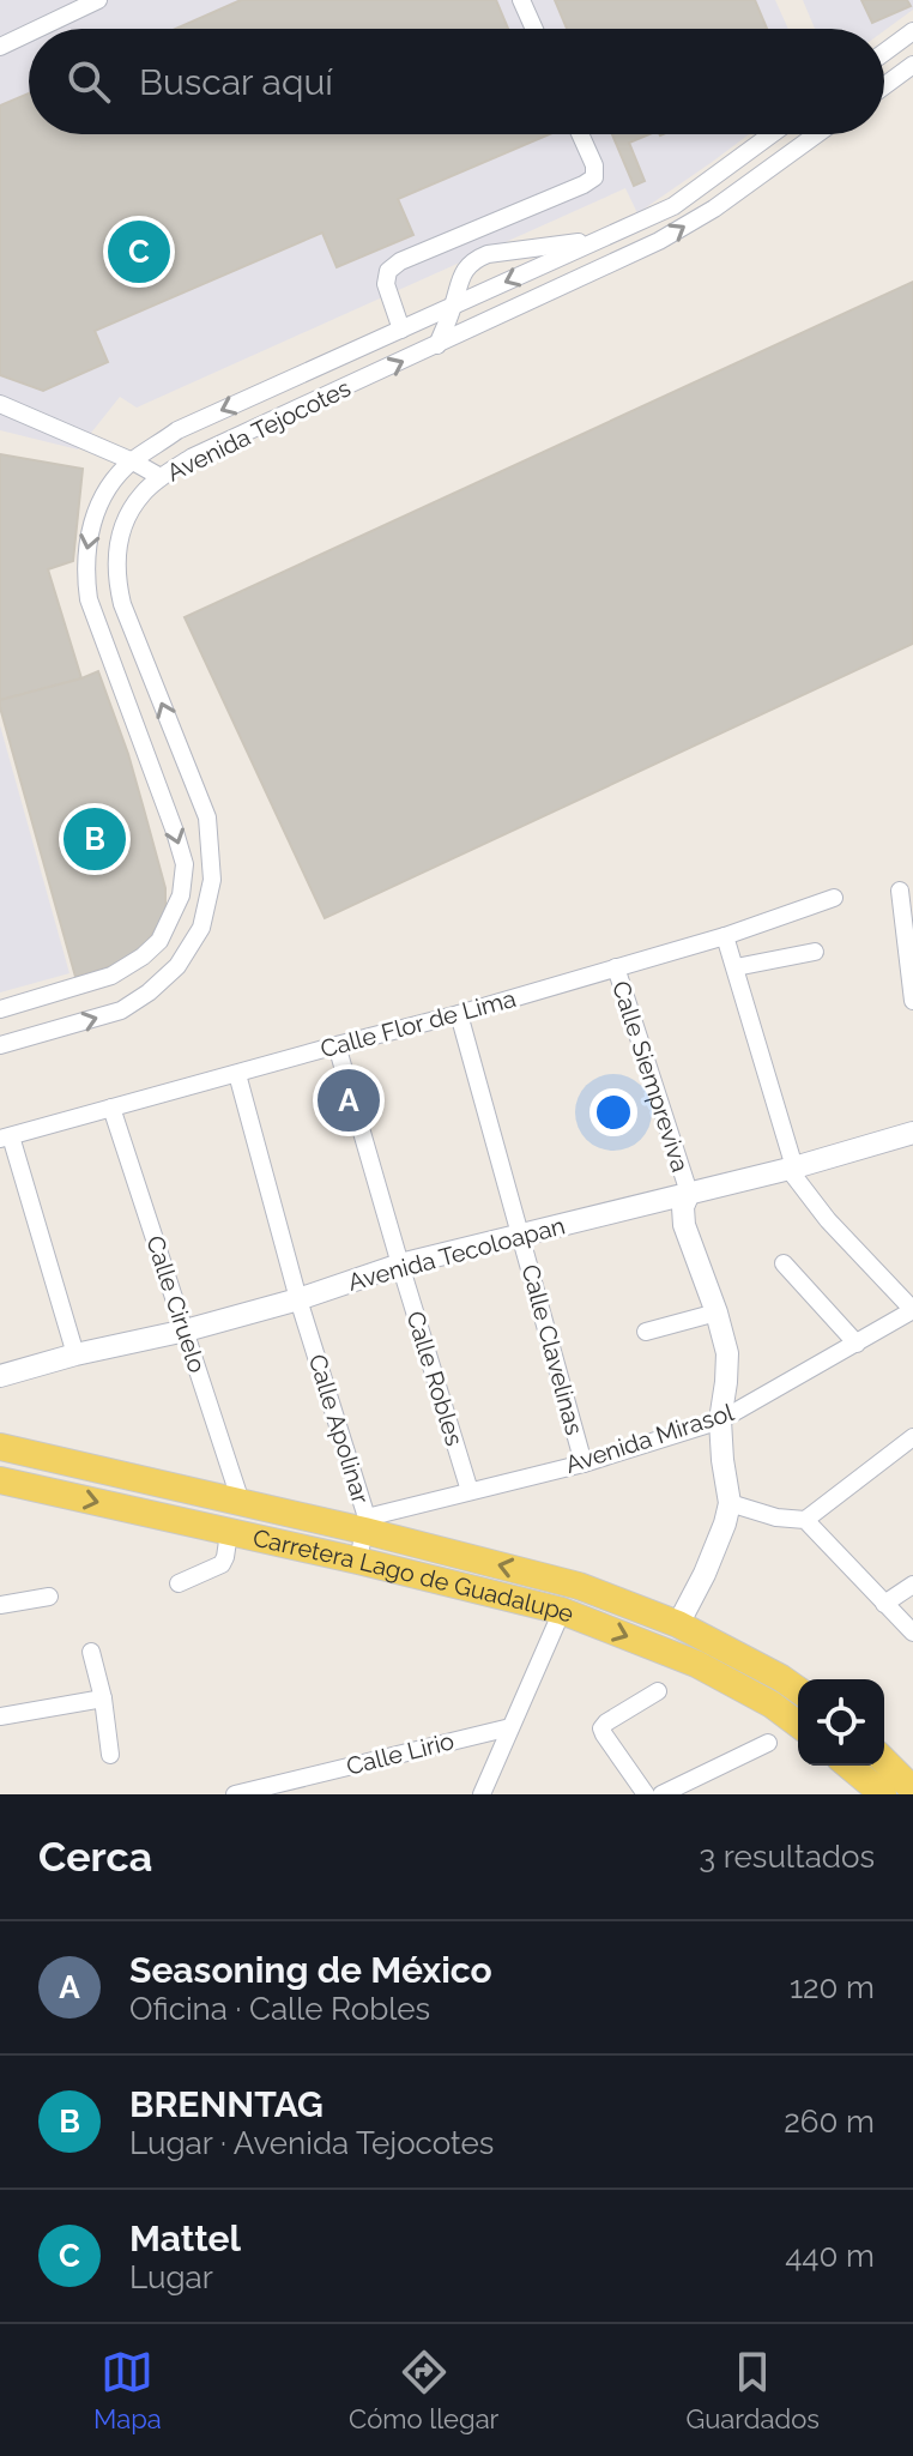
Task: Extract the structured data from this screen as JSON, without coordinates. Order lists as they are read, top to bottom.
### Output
{
  "streets": {
    "main road": ["Carretera Lago de Guadalupe"],
    "street": [
      "Avenida Tejocotes",
      "Calle Flor de Lima",
      "Calle Siempreviva",
      "Avenida Tecoloapan",
      "Calle Ciruelo",
      "Calle Clavelinas",
      "Calle Robles",
      "Calle Apolinar",
      "Avenida Mirasol",
      "Calle Lirio"
    ]
  },
  "crossings": [
    ["Calle Flor de Lima", "Calle Siempreviva"],
    ["Calle Flor de Lima", "Calle Ciruelo"],
    ["Calle Flor de Lima", "Calle Clavelinas"],
    ["Calle Flor de Lima", "Calle Robles"],
    ["Calle Flor de Lima", "Calle Apolinar"],
    ["Calle Siempreviva", "Avenida Tecoloapan"],
    ["Calle Siempreviva", "Avenida Mirasol"],
    ["Calle Siempreviva", "Carretera Lago de Guadalupe"],
    ["Avenida Tecoloapan", "Calle Ciruelo"],
    ["Avenida Tecoloapan", "Calle Clavelinas"],
    ["Avenida Tecoloapan", "Calle Robles"],
    ["Avenida Tecoloapan", "Calle Apolinar"],
    ["Calle Ciruelo", "Carretera Lago de Guadalupe"],
    ["Calle Clavelinas", "Avenida Mirasol"],
    ["Calle Robles", "Avenida Mirasol"],
    ["Calle Apolinar", "Avenida Mirasol"],
    ["Calle Apolinar", "Carretera Lago de Guadalupe"],
    ["Avenida Mirasol", "Carretera Lago de Guadalupe"]
  ],
  "page": {
    "search": "Buscar aquí",
    "pins": ["C", "B", "A"],
    "heading": ["Cerca", "3 resultados"],
    "list": [
      {
        "mark": "A",
        "name": "Seasoning de México",
        "note": "Oficina · Calle Robles",
        "value": "120 m"
      },
      {
        "mark": "B",
        "name": "BRENNTAG",
        "note": "Lugar · Avenida Tejocotes",
        "value": "260 m"
      },
      {
        "mark": "C",
        "name": "Mattel",
        "note": "Lugar",
        "value": "440 m"
      }
    ],
    "nav": ["Mapa", "Cómo llegar", "Guardados"]
  }
}
